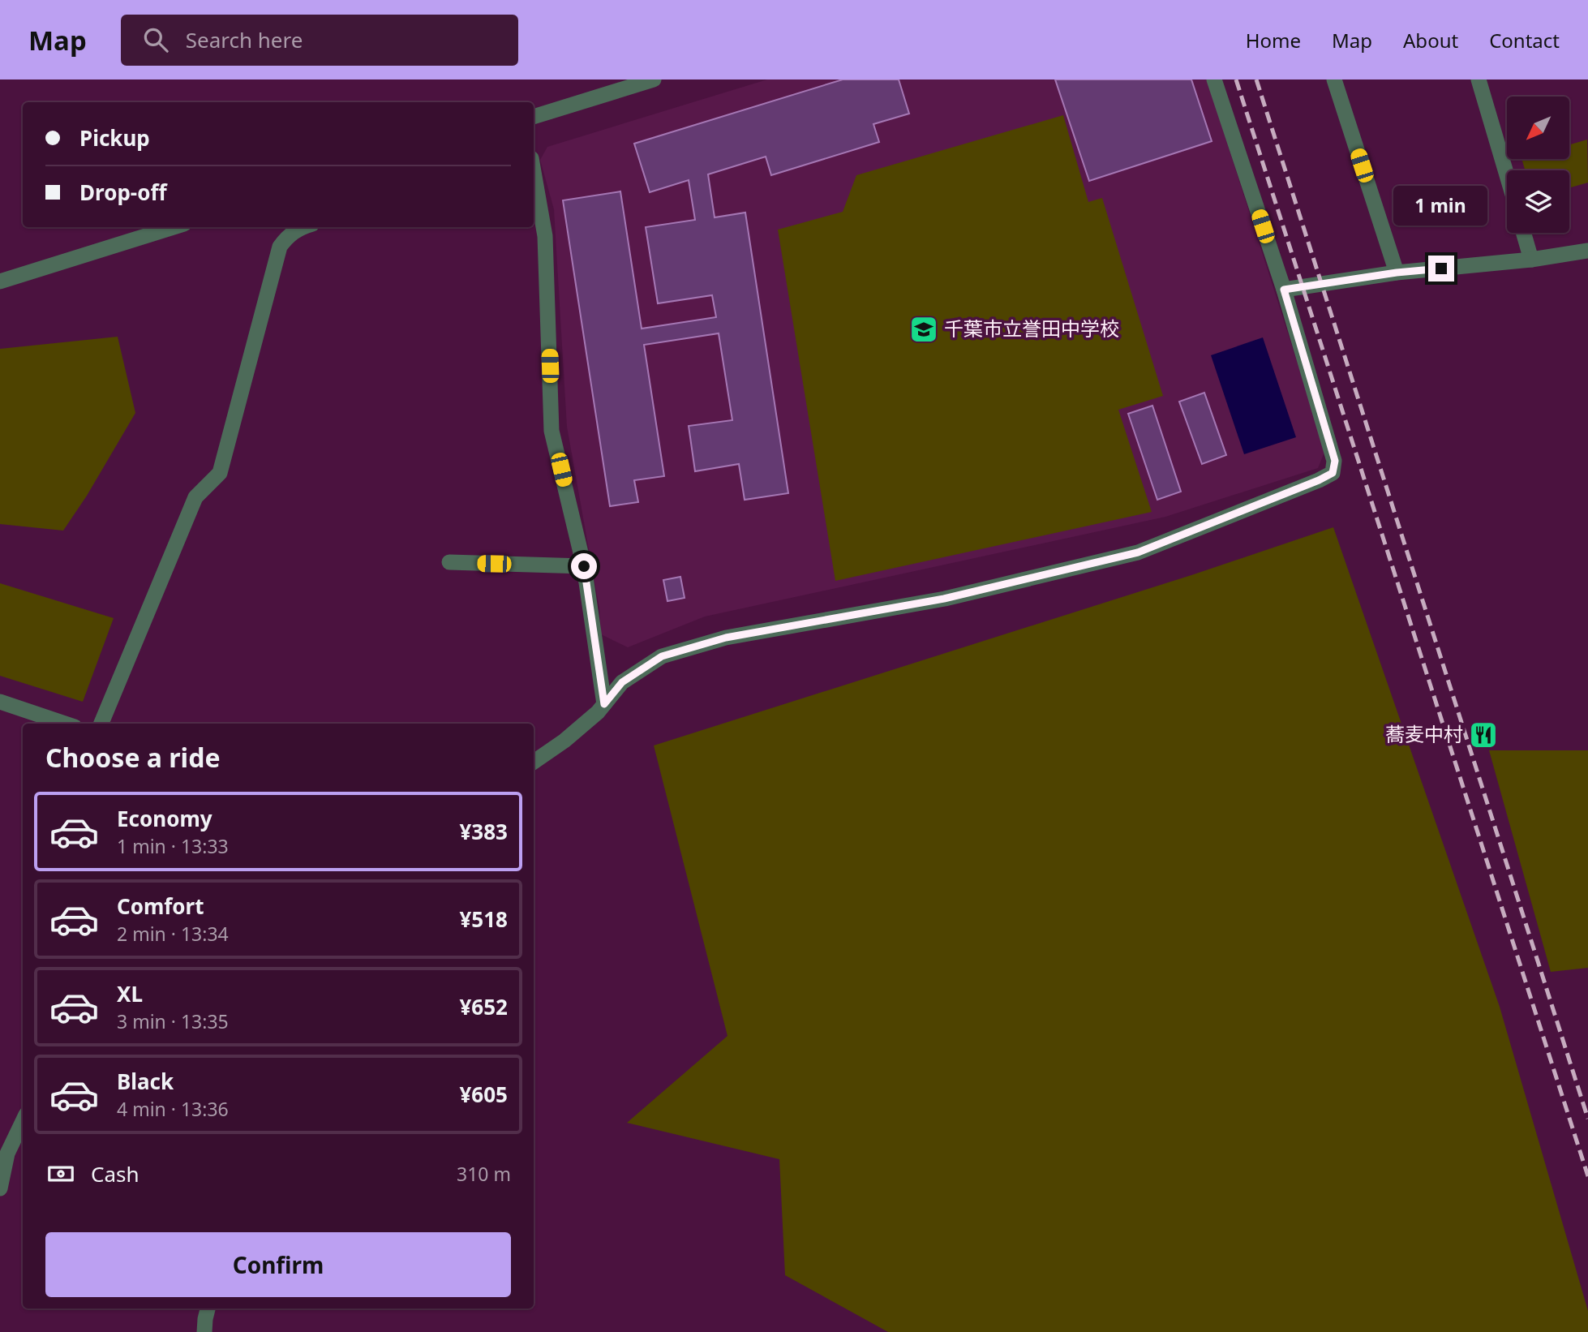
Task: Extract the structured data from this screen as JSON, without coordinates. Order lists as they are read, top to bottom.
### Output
{
  "places": {
    "school or university": ["千葉市立誉田中学校"],
    "restaurant": ["蕎麦中村"]
  },
  "north": "bottom left",
  "page": {
    "header": "Map",
    "search": "Search here",
    "nav": [
      "Home",
      "Map",
      "About",
      "Contact"
    ],
    "banner": ["Pickup", "Drop-off"],
    "bubble": "1 min",
    "heading": "Choose a ride",
    "list": [
      {
        "name": "Economy",
        "note": "1 min · 13:33",
        "value": "¥383"
      },
      {
        "name": "Comfort",
        "note": "2 min · 13:34",
        "value": "¥518"
      },
      {
        "name": "XL",
        "note": "3 min · 13:35",
        "value": "¥652"
      },
      {
        "name": "Black",
        "note": "4 min · 13:36",
        "value": "¥605"
      }
    ],
    "pay": ["Cash", "310 m"],
    "buttons": "Confirm"
  }
}
